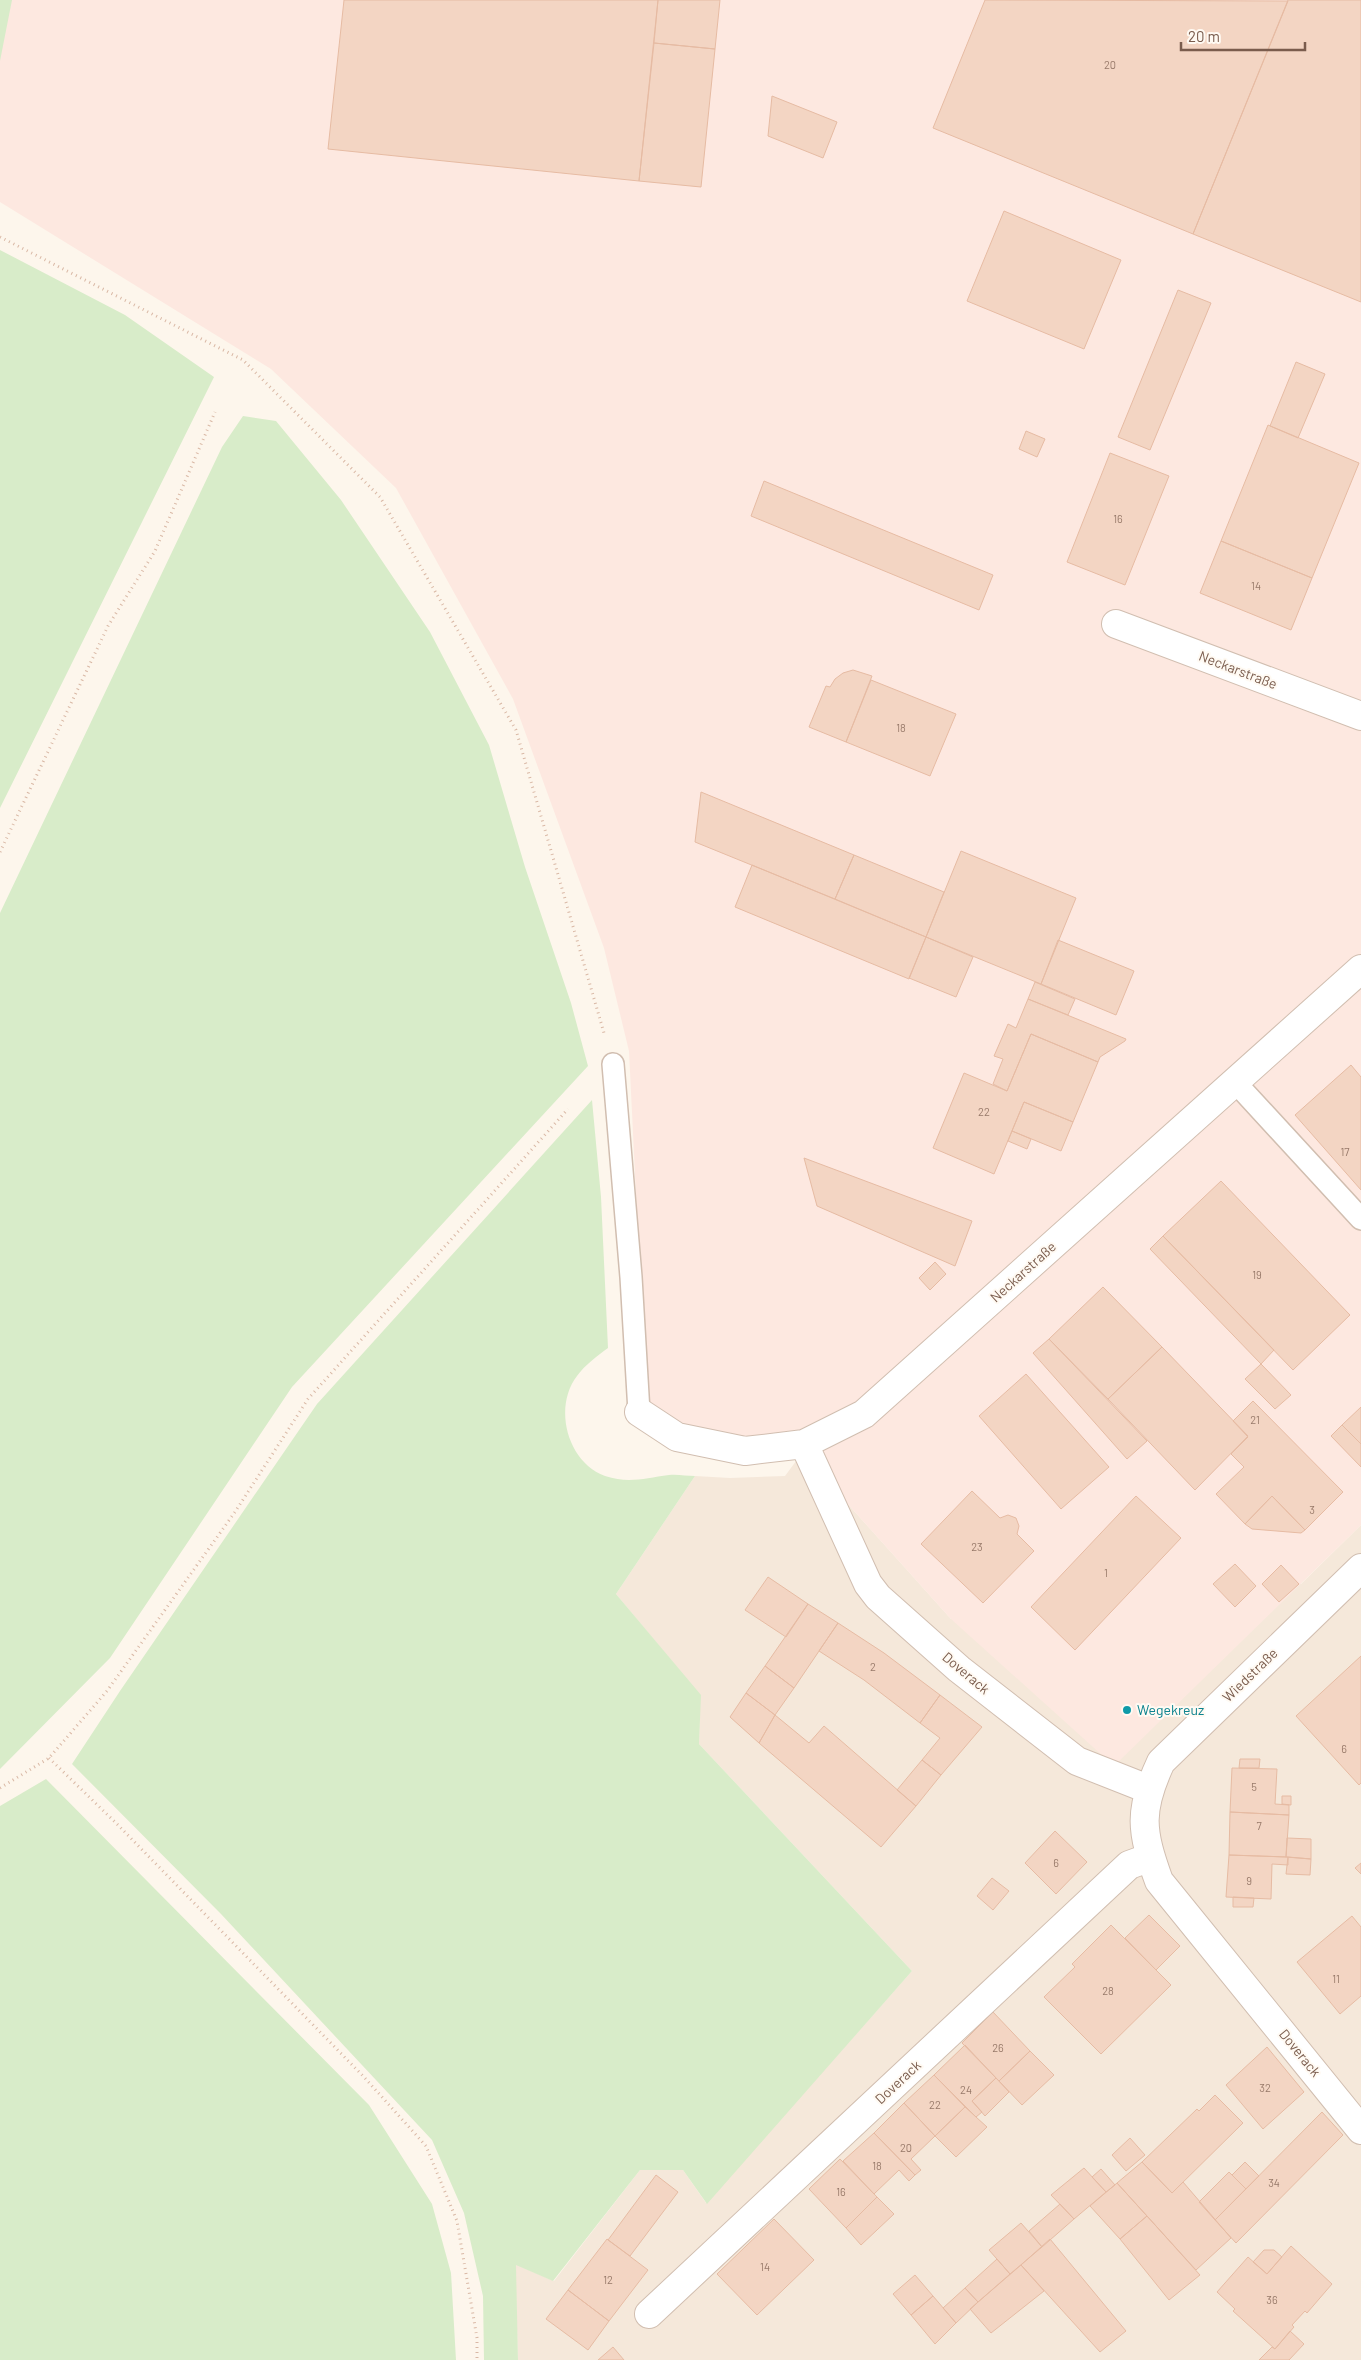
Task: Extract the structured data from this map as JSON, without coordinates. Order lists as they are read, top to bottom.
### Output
{
  "streets": {
    "street": ["Neckarstraße", "Doverack", "Wiedstraße"]
  },
  "crossings": [
    ["Neckarstraße", "Doverack"],
    ["Doverack", "Wiedstraße"]
  ],
  "places": ["Wegekreuz"],
  "house_numbers": [
    "20",
    "16",
    "14",
    "18",
    "22",
    "17",
    "19",
    "21",
    "3",
    "23",
    "1",
    "2",
    "6",
    "5",
    "7",
    "6",
    "9",
    "11",
    "28",
    "26",
    "32",
    "24",
    "22",
    "20",
    "18",
    "34",
    "16",
    "14",
    "12",
    "36"
  ],
  "scale_bar": "20 m"
}
